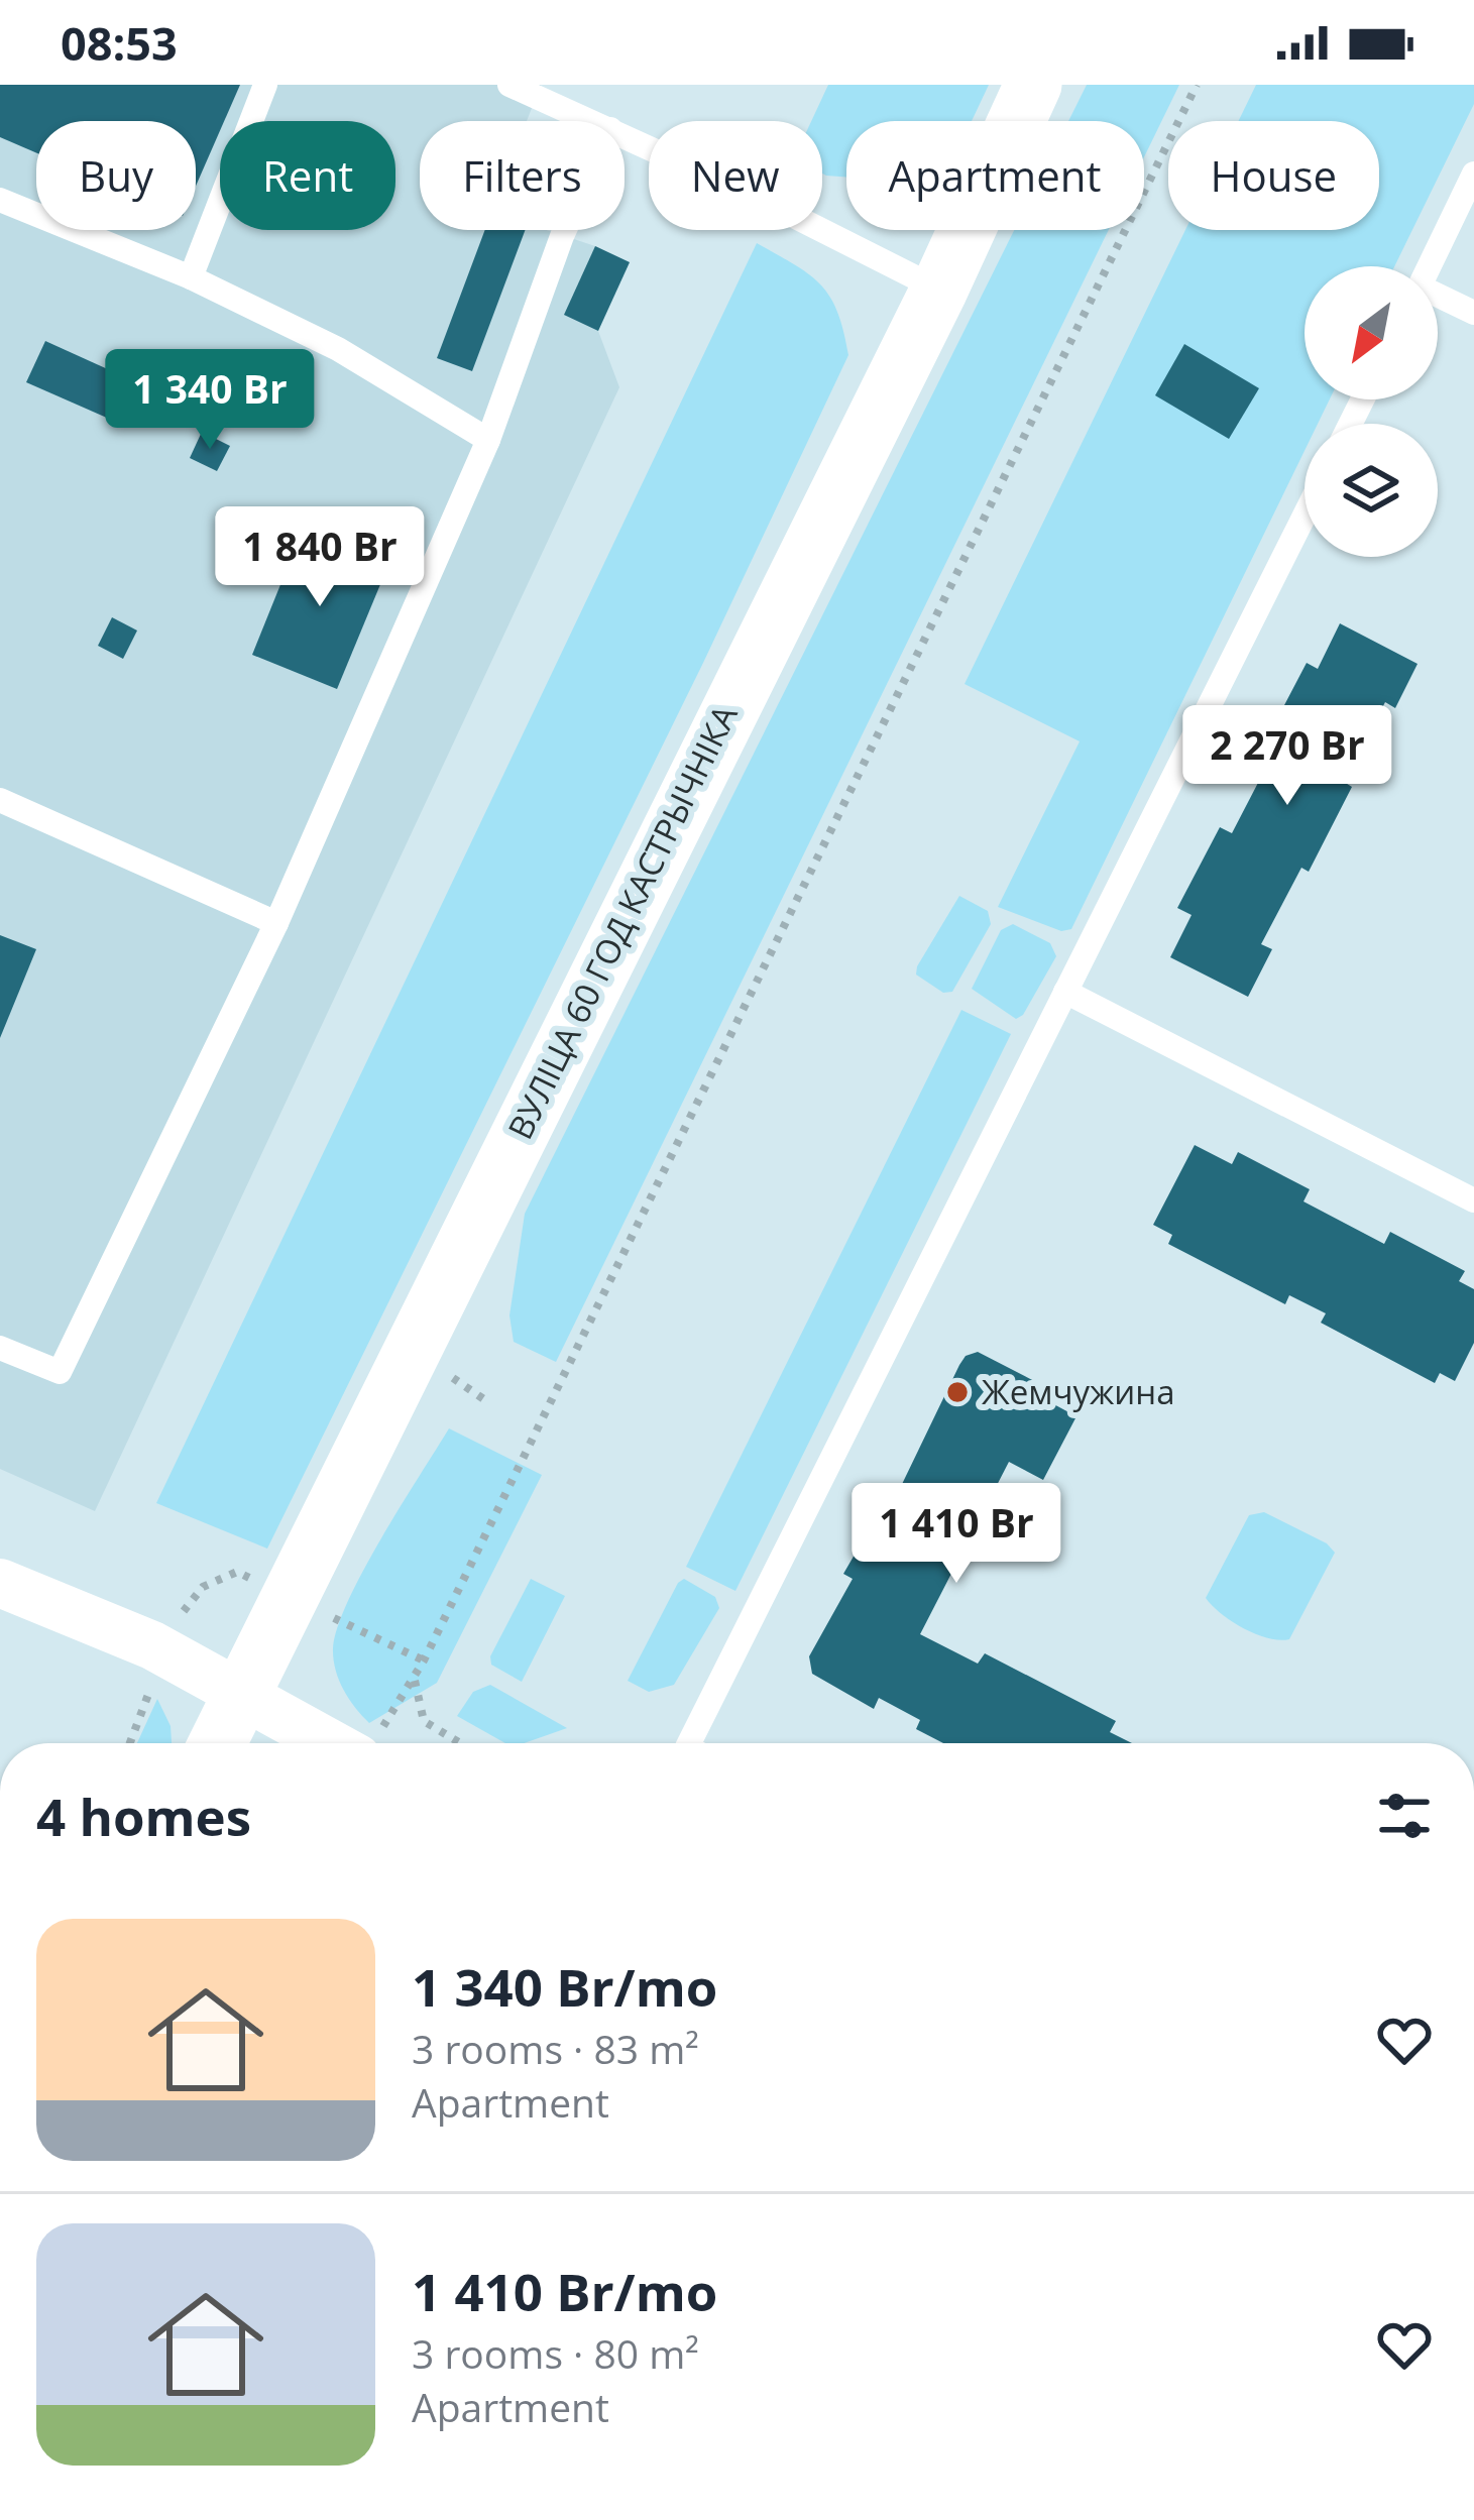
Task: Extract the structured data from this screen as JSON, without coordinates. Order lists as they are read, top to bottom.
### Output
{
  "streets": {
    "street": ["ВУЛІЦА 60 ГОД КАСТРЫЧНІКА"]
  },
  "places": ["Жемчужина"],
  "north": "bottom left",
  "page": {
    "status": "08:53",
    "chip": [
      "Buy",
      "Rent",
      "Filters",
      "New",
      "Apartment",
      "House"
    ],
    "price": [
      "1 340 Br",
      "1 840 Br",
      "2 270 Br",
      "1 410 Br"
    ],
    "heading": "4 homes",
    "list": [
      {
        "name": "1 340 Br/mo",
        "note": "3 rooms · 83 m² · Apartment"
      },
      {
        "name": "1 410 Br/mo",
        "note": "3 rooms · 80 m² · Apartment"
      }
    ]
  }
}
